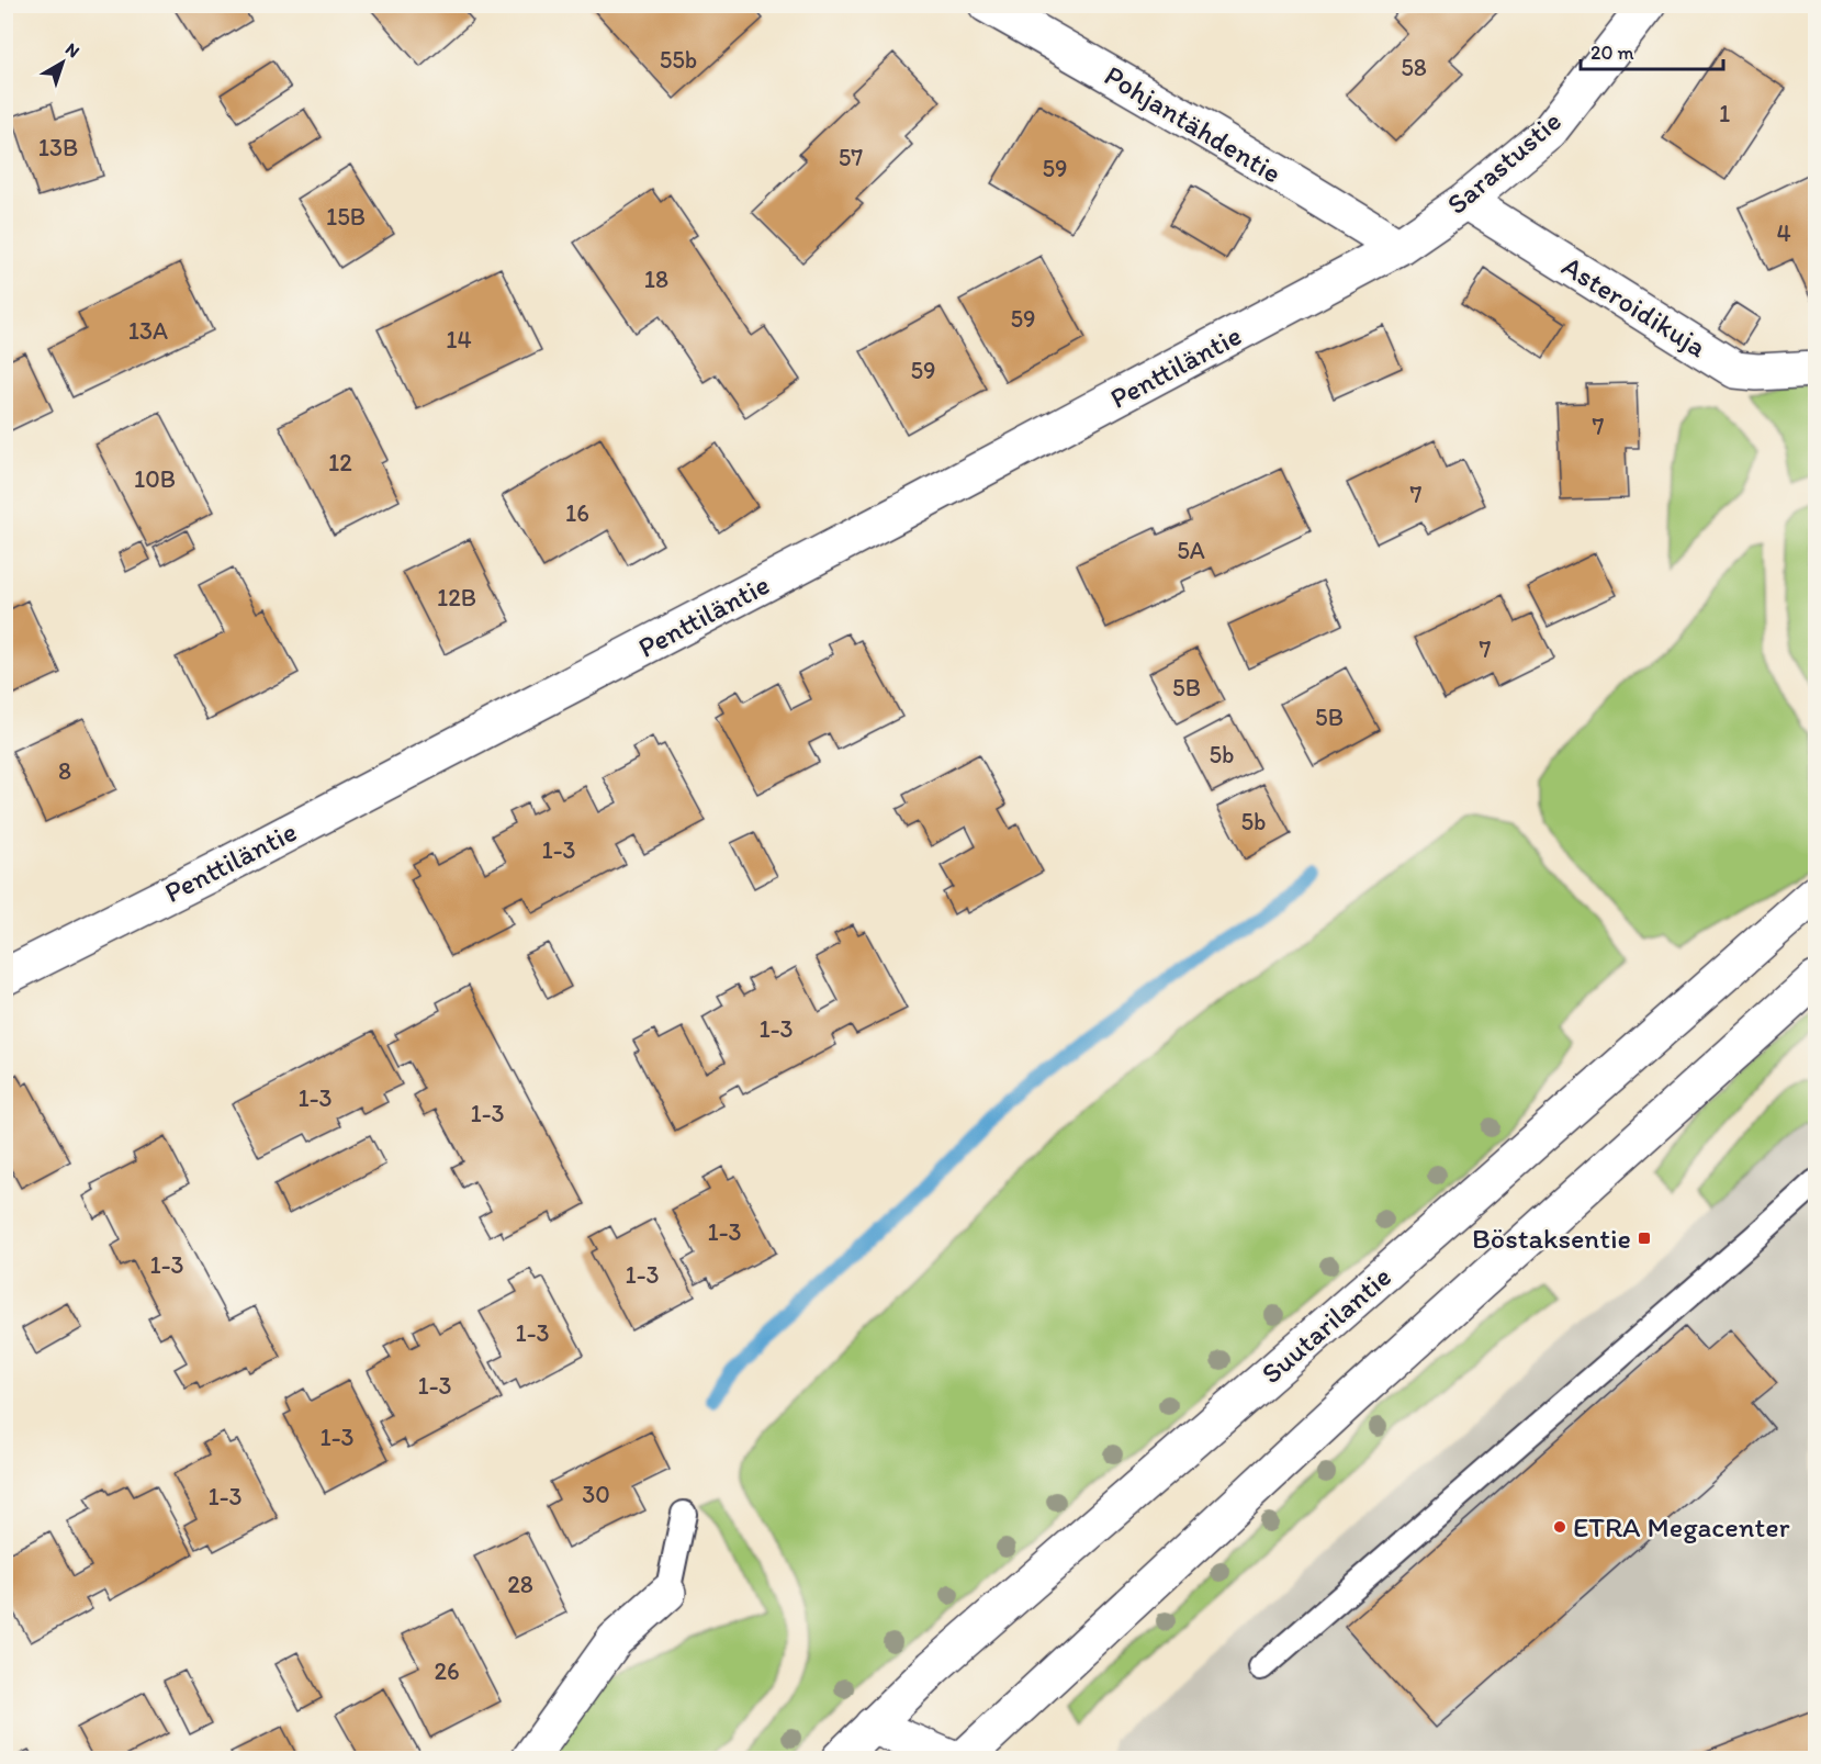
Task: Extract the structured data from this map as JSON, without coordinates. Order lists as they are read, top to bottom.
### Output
{
  "streets": {
    "street": [
      "Pohjantähdentie",
      "Sarastustie",
      "Asteroidikuja",
      "Penttiläntie",
      "Suutarilantie"
    ]
  },
  "crossings": [
    ["Pohjantähdentie", "Sarastustie"],
    ["Pohjantähdentie", "Penttiläntie"],
    ["Sarastustie", "Asteroidikuja"],
    ["Sarastustie", "Penttiläntie"]
  ],
  "places": {
    "transit": ["Böstaksentie"],
    "other": ["ETRA Megacenter"]
  },
  "house_numbers": [
    "55b",
    "58",
    "1",
    "13B",
    "57",
    "59",
    "15B",
    "4",
    "18",
    "59",
    "13A",
    "14",
    "59",
    "7",
    "12",
    "10B",
    "7",
    "16",
    "5A",
    "12B",
    "7",
    "5B",
    "5B",
    "5b",
    "8",
    "5b",
    "1-3",
    "1-3",
    "1-3",
    "1-3",
    "1-3",
    "1-3",
    "1-3",
    "1-3",
    "1-3",
    "1-3",
    "30",
    "1-3",
    "28",
    "26"
  ],
  "scale_bar": "20 m",
  "north": "top right"
}
